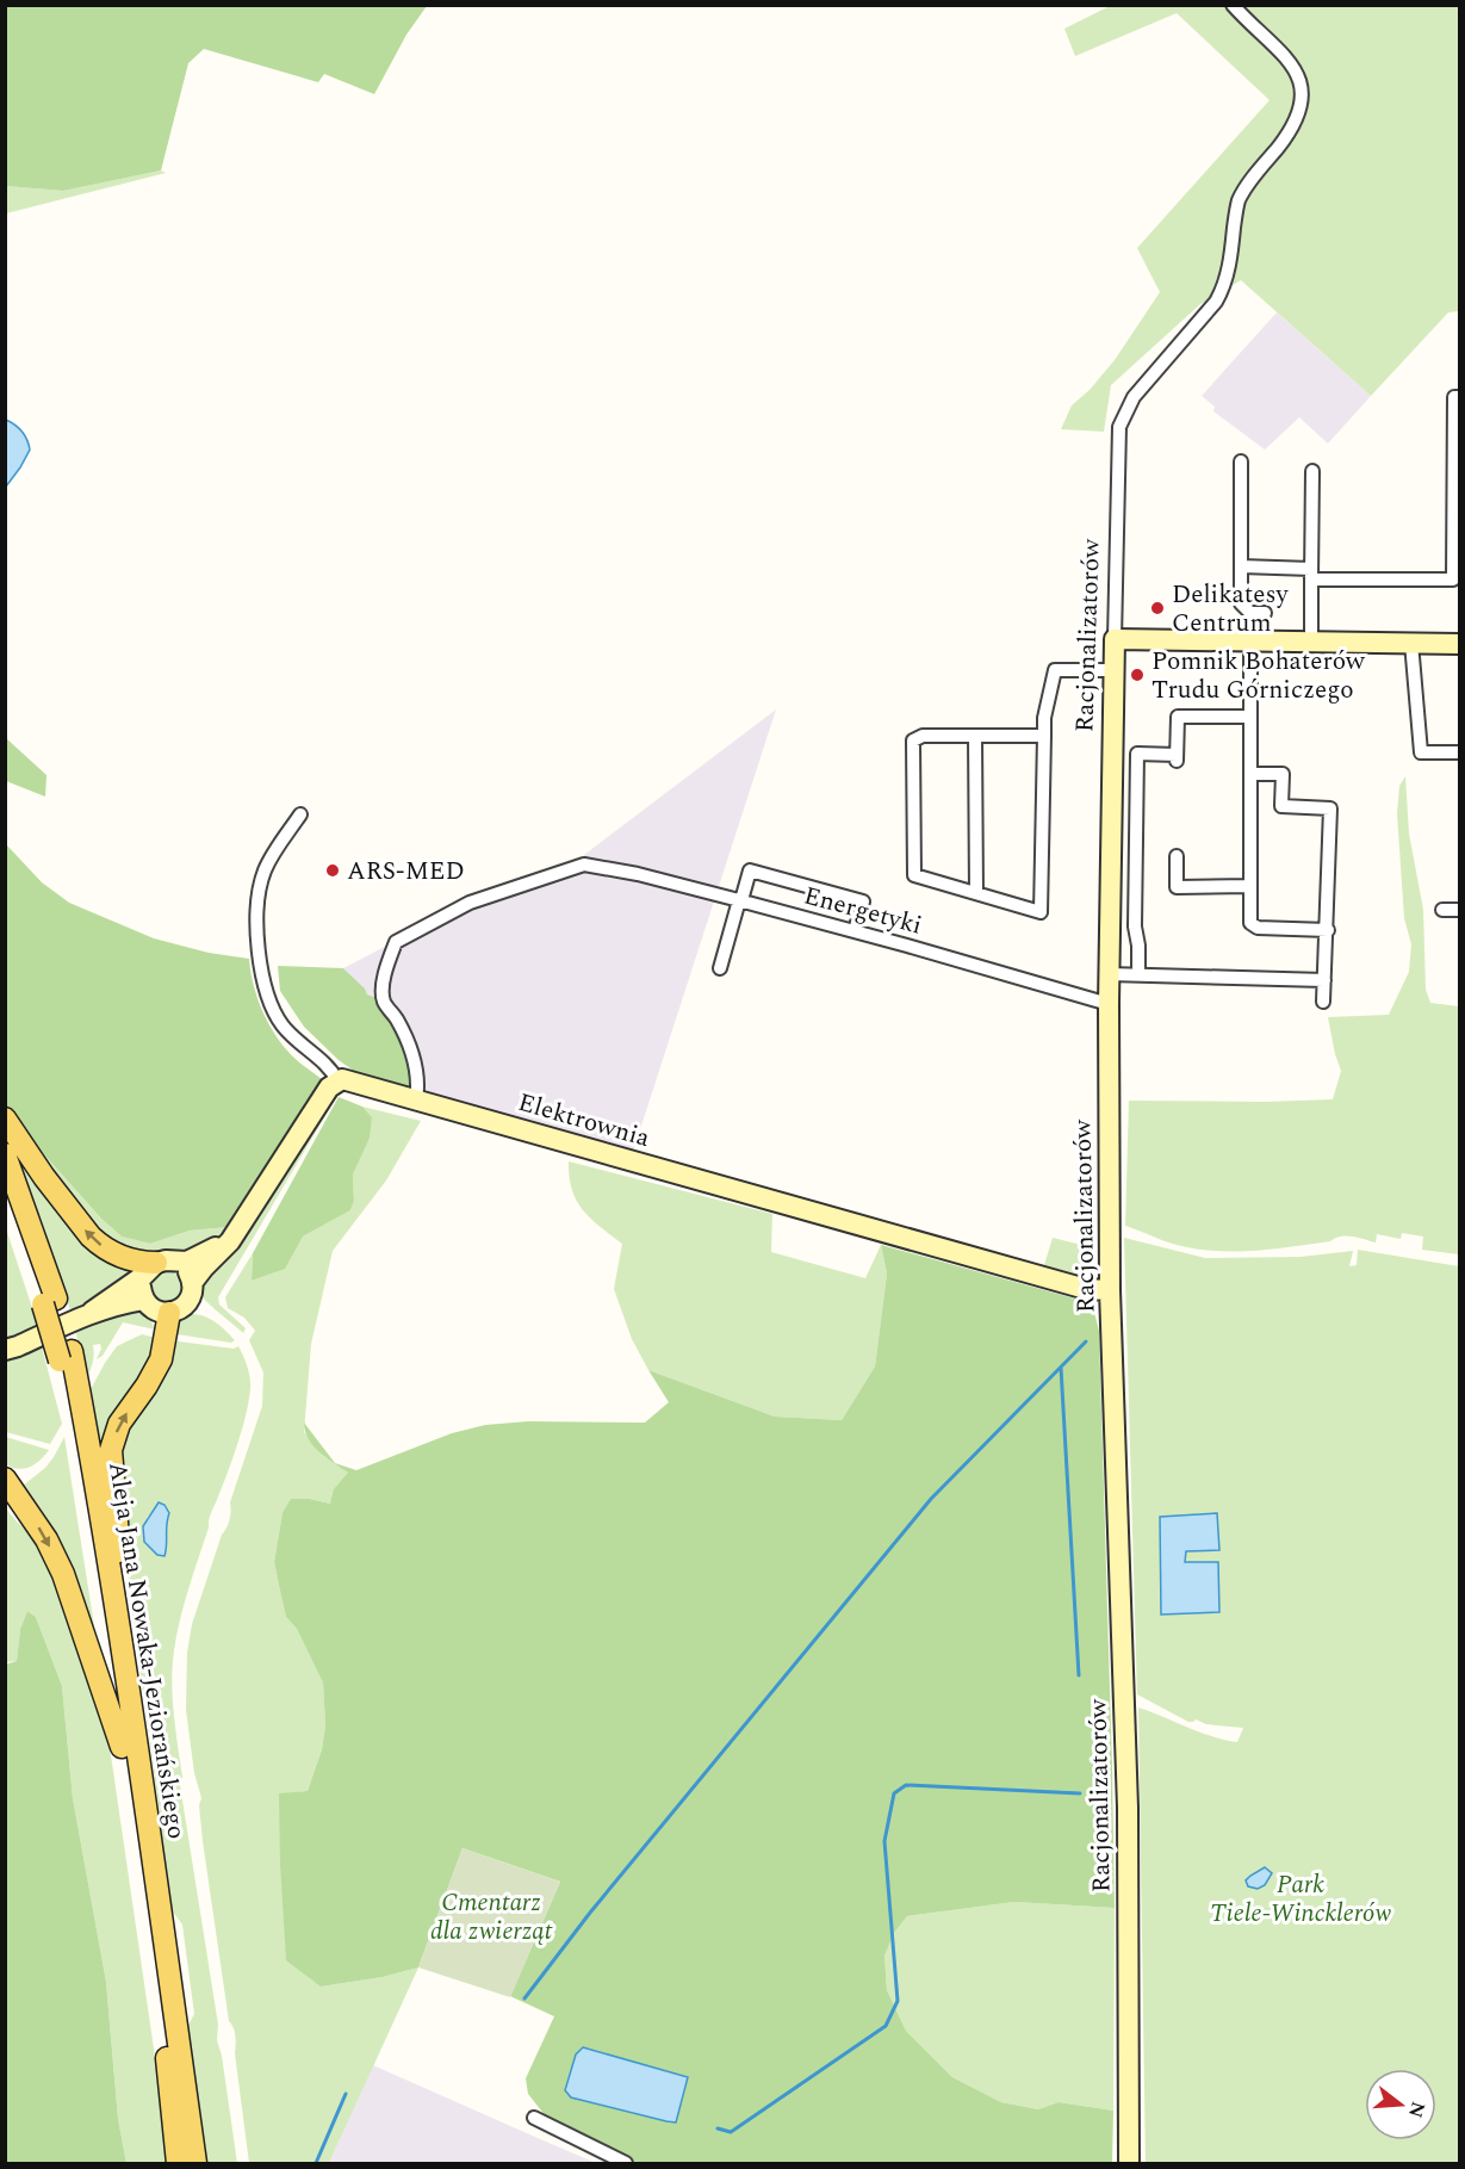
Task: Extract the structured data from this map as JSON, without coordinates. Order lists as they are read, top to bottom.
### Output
{
  "streets": {
    "main road": ["Aleja Jana Nowaka-Jeziorańskiego"],
    "street": ["Racjonalizatorów", "Energetyki", "Elektrownia"]
  },
  "crossings": [
    ["Racjonalizatorów", "Energetyki"],
    ["Racjonalizatorów", "Elektrownia"],
    ["Energetyki", "Elektrownia"]
  ],
  "parks": ["Park Tiele-Wincklerów", "Cmentarz dla zwierząt"],
  "places": ["Delikatesy Centrum", "Pomnik Bohaterów Trudu Górniczego", "ARS-MED"],
  "north": "right"
}
